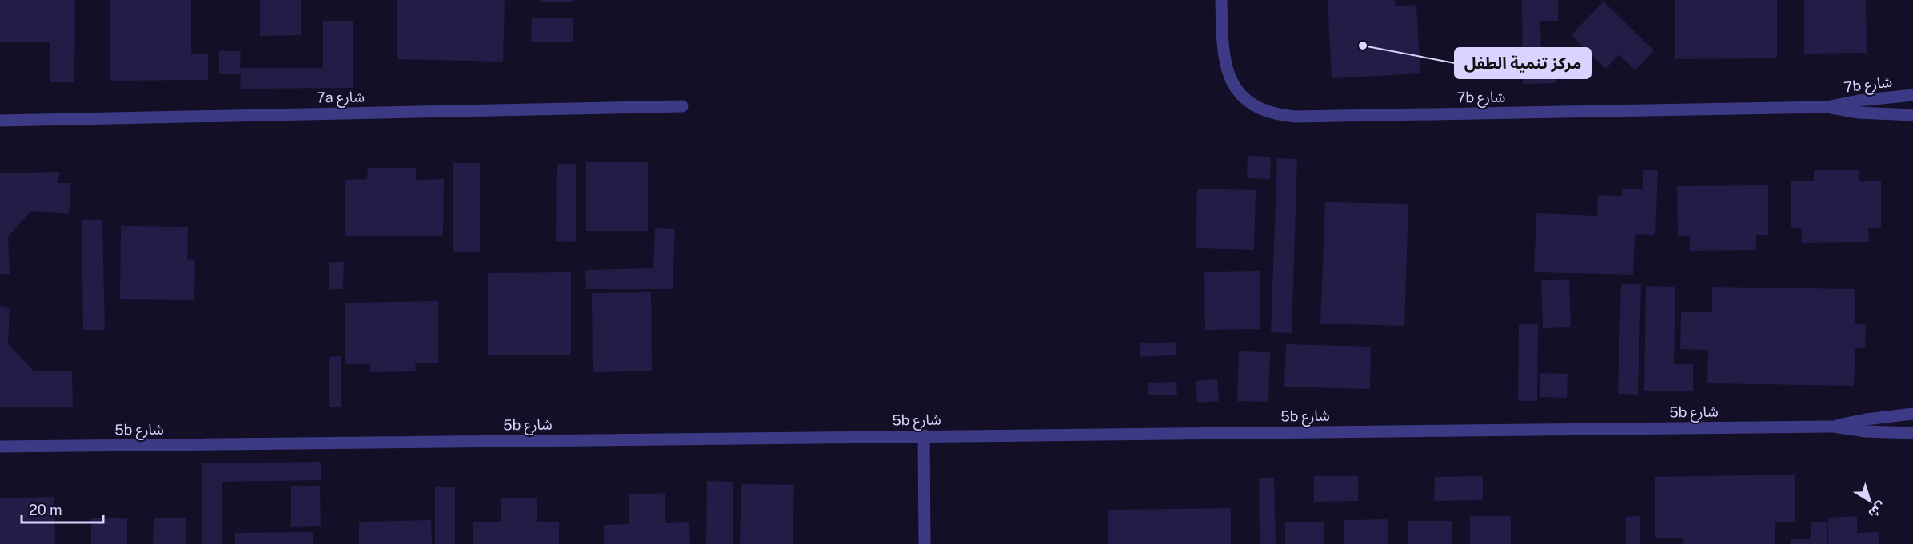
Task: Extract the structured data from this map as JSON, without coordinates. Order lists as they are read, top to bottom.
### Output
{
  "streets": {
    "street": ["7b شارع", "7a شارع", "5b شارع"]
  },
  "places": ["مركز تنمية الطفل"],
  "scale_bar": "20 m",
  "north": "bottom right"
}
